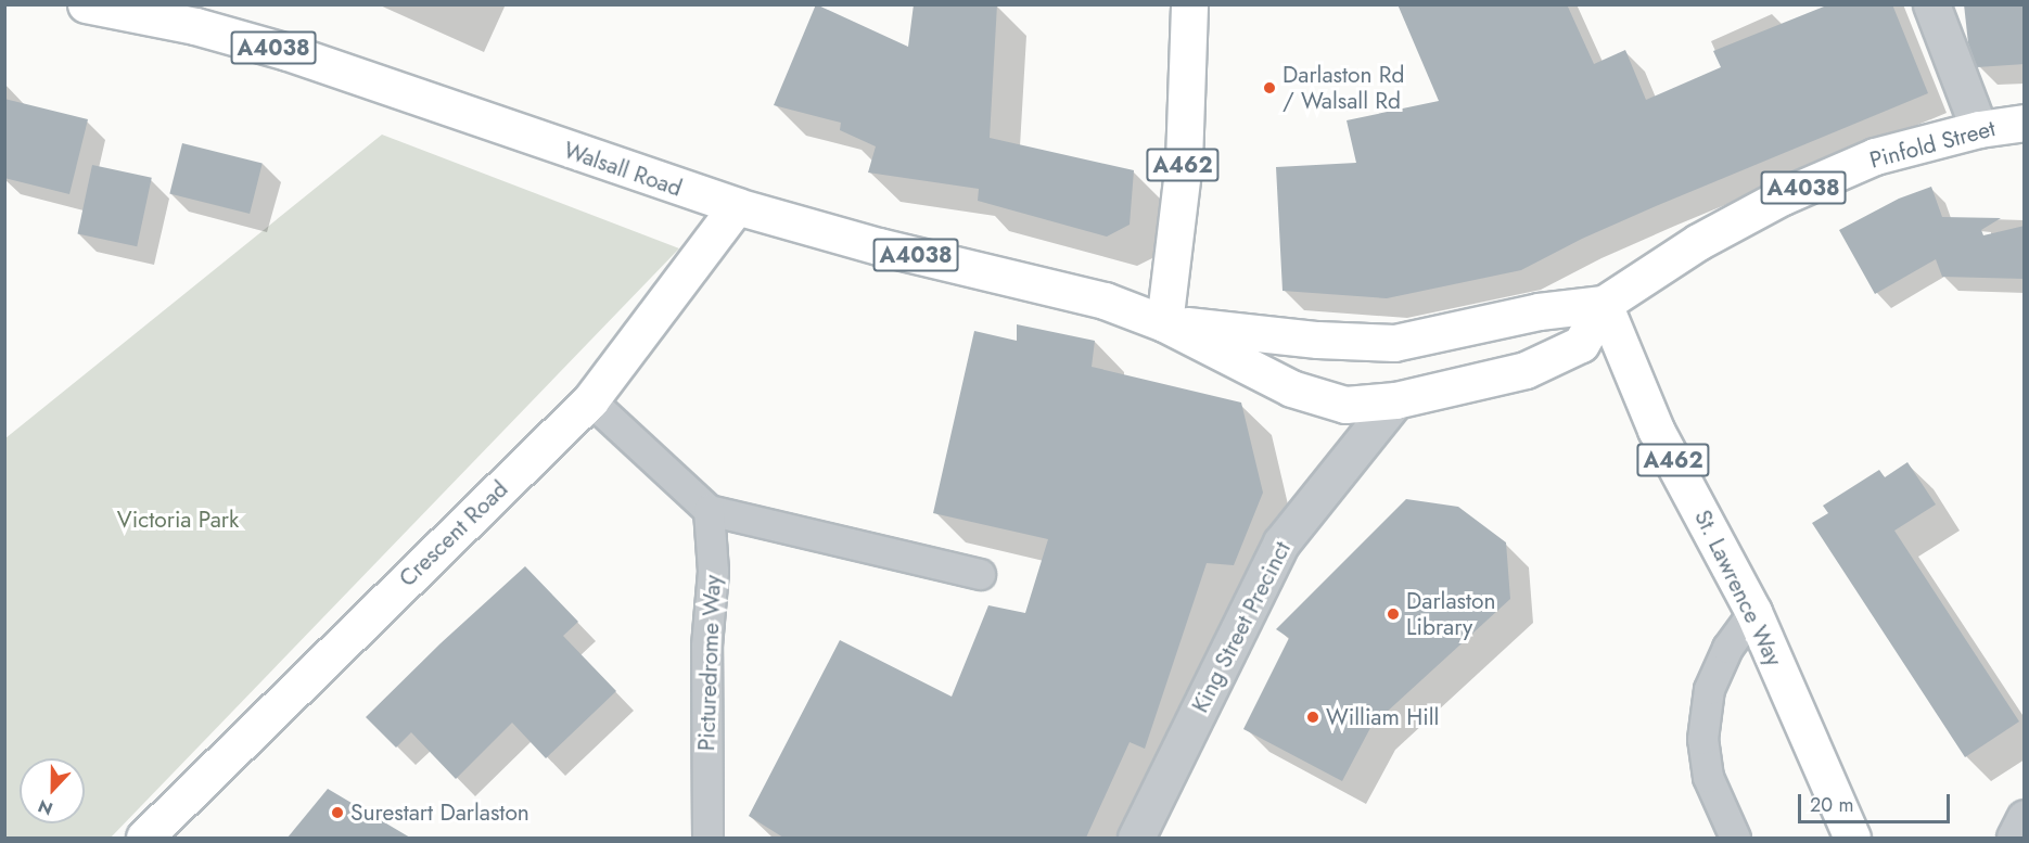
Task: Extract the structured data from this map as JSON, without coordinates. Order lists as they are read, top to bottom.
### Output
{
  "streets": {
    "main road": [
      "A4038",
      "Pinfold Street",
      "A462",
      "Walsall Road",
      "Crescent Road",
      "St. Lawrence Way"
    ],
    "street": ["King Street Precinct"],
    "lane": ["Picturedrome Way"]
  },
  "crossings": [
    ["A4038", "Pinfold Street"],
    ["A4038", "A462"],
    ["A4038", "Walsall Road"],
    ["A4038", "St. Lawrence Way"],
    ["A4038", "King Street Precinct"],
    ["Pinfold Street", "St. Lawrence Way"],
    ["A462", "Walsall Road"],
    ["Walsall Road", "Crescent Road"]
  ],
  "parks": ["Victoria Park"],
  "places": [
    "Darlaston Rd / Walsall Rd",
    "Darlaston Library",
    "William Hill",
    "Surestart Darlaston"
  ],
  "scale_bar": "20 m",
  "north": "bottom"
}
